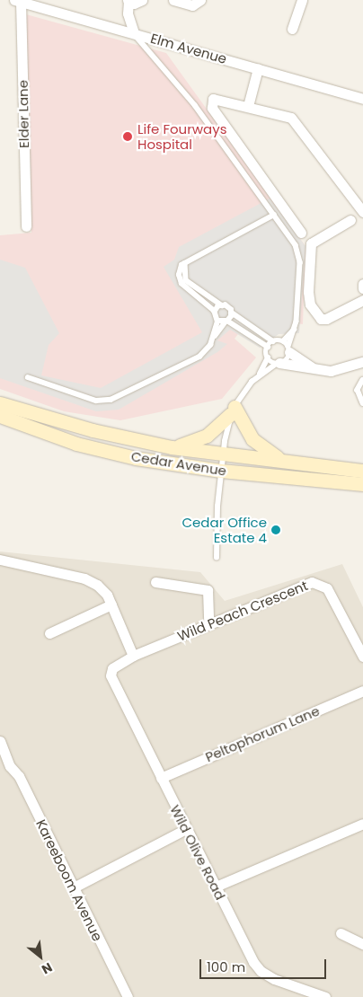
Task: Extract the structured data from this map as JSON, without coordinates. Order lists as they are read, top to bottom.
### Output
{
  "streets": {
    "main road": ["Cedar Avenue"],
    "street": [
      "Elm Avenue",
      "Elder Lane",
      "Wild Peach Crescent",
      "Peltophorum Lane",
      "Wild Olive Road",
      "Kareeboom Avenue"
    ]
  },
  "crossings": [
    ["Elm Avenue", "Elder Lane"],
    ["Wild Peach Crescent", "Wild Olive Road"],
    ["Peltophorum Lane", "Wild Olive Road"]
  ],
  "places": ["Life Fourways Hospital", "Cedar Office Estate 4"],
  "scale_bar": "100 m",
  "north": "bottom right"
}
